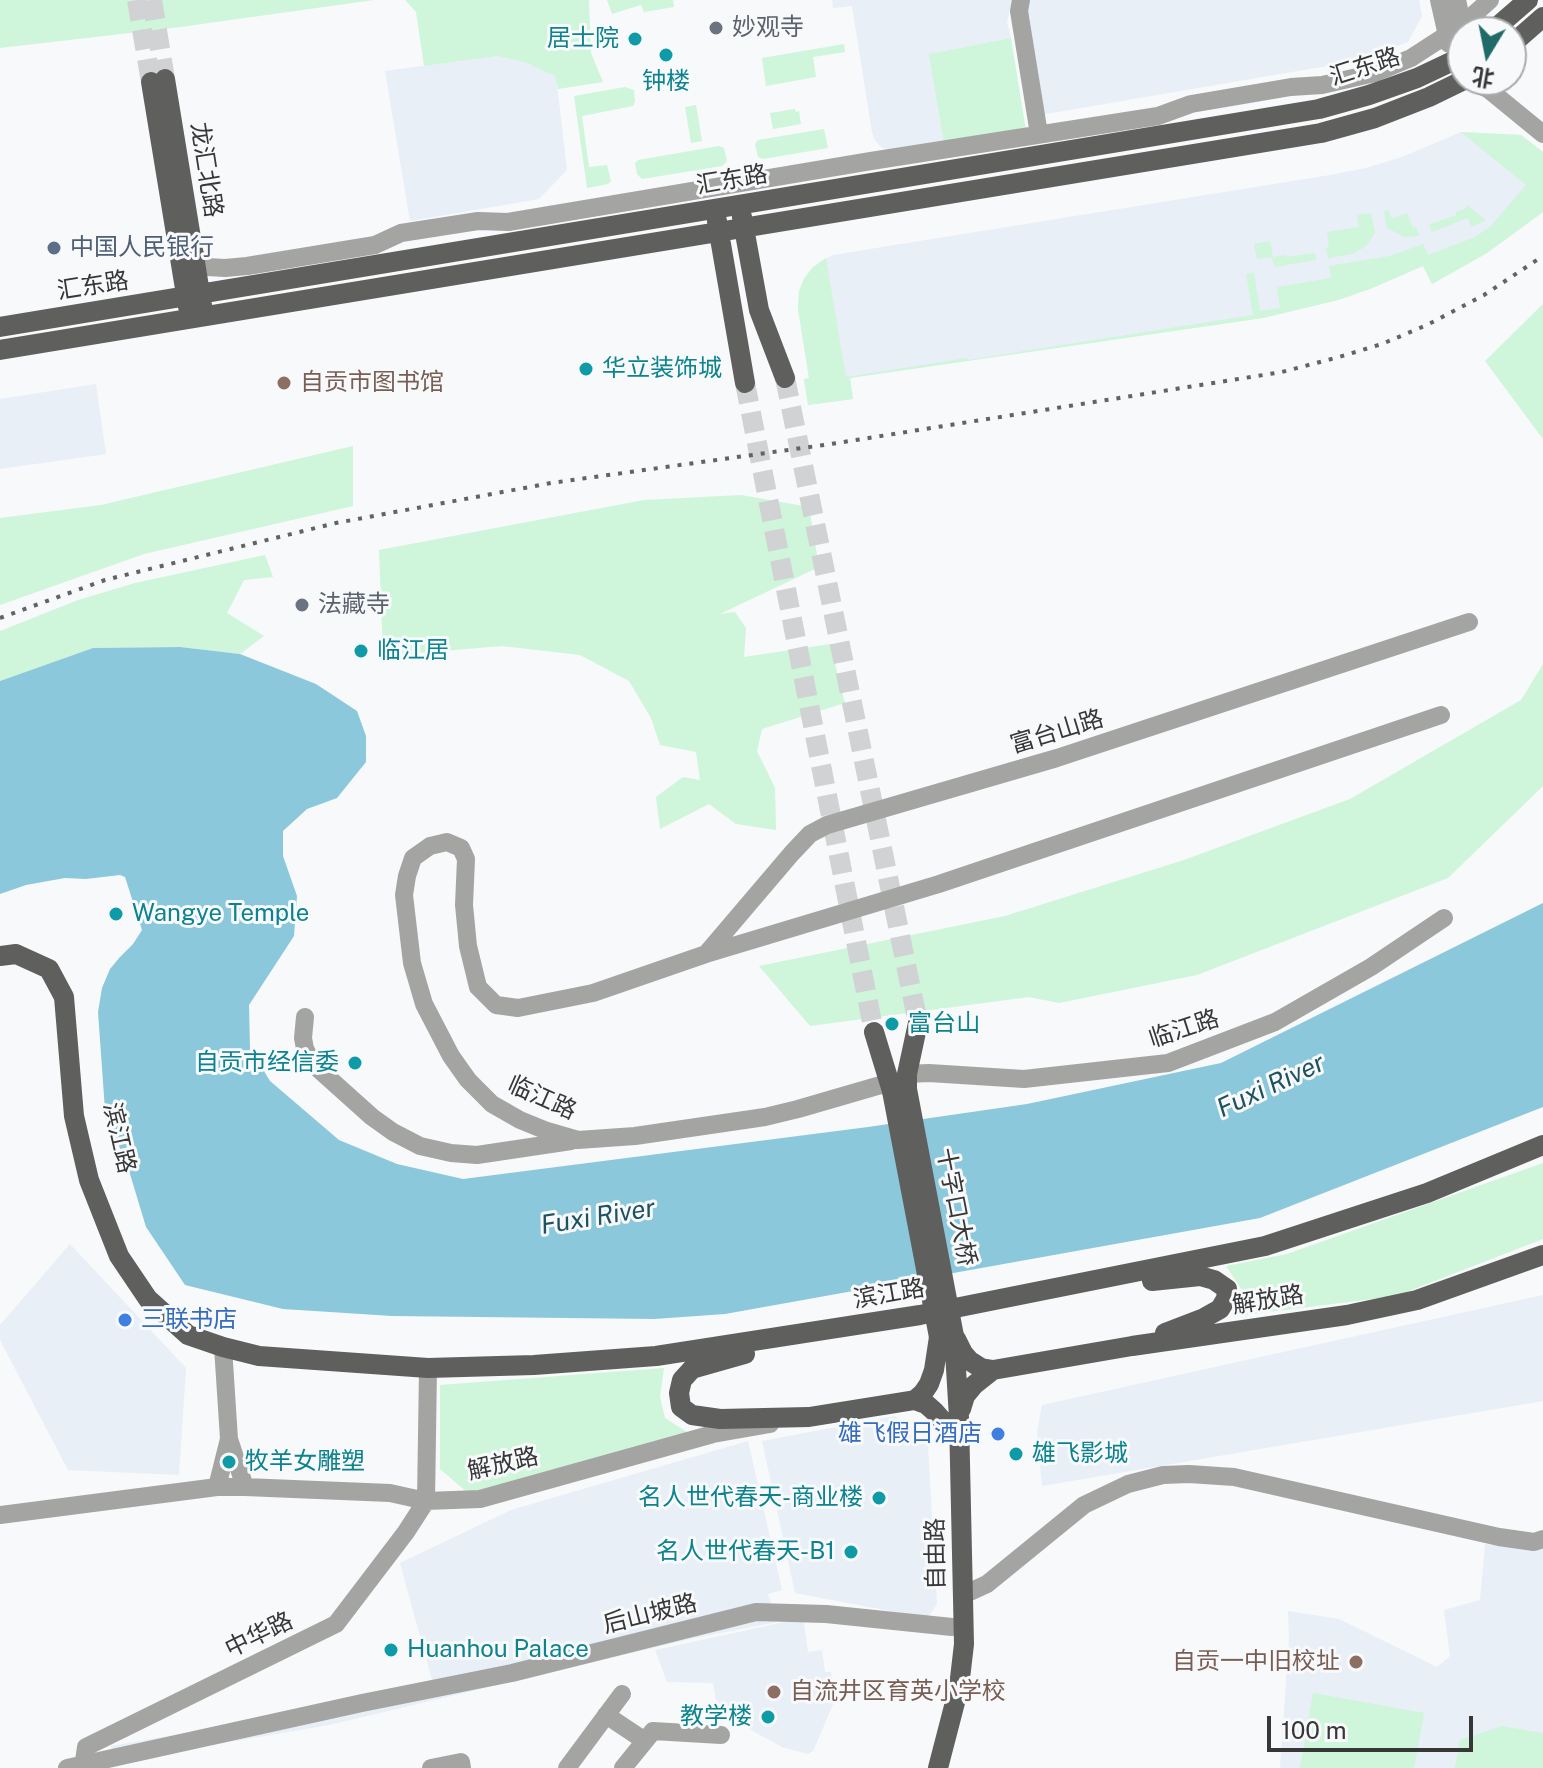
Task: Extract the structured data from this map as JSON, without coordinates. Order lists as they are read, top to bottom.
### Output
{
  "streets": {
    "main road": [
      "汇东路",
      "龙汇北路",
      "滨江路",
      "十字口大桥",
      "解放路",
      "自由路"
    ],
    "street": [
      "富台山路",
      "临江路",
      "后山坡路",
      "中华路"
    ]
  },
  "crossings": [
    ["汇东路", "龙汇北路"],
    ["富台山路", "临江路"],
    ["临江路", "十字口大桥"],
    ["十字口大桥", "自由路"],
    ["解放路", "中华路"],
    ["自由路", "后山坡路"],
    ["后山坡路", "中华路"]
  ],
  "water": ["Fuxi River"],
  "places": [
    "妙观寺",
    "居士院",
    "钟楼",
    "中国人民银行",
    "华立装饰城",
    "自贡市图书馆",
    "法藏寺",
    "临江居",
    "Wangye Temple",
    "富台山",
    "自贡市经信委",
    "三联书店",
    "雄飞假日酒店",
    "雄飞影城",
    "牧羊女雕塑",
    "名人世代春天-商业楼",
    "名人世代春天-B1",
    "Huanhou Palace",
    "自贡一中旧校址",
    "自流井区育英小学校",
    "教学楼"
  ],
  "scale_bar": "100 m",
  "north": "bottom"
}
